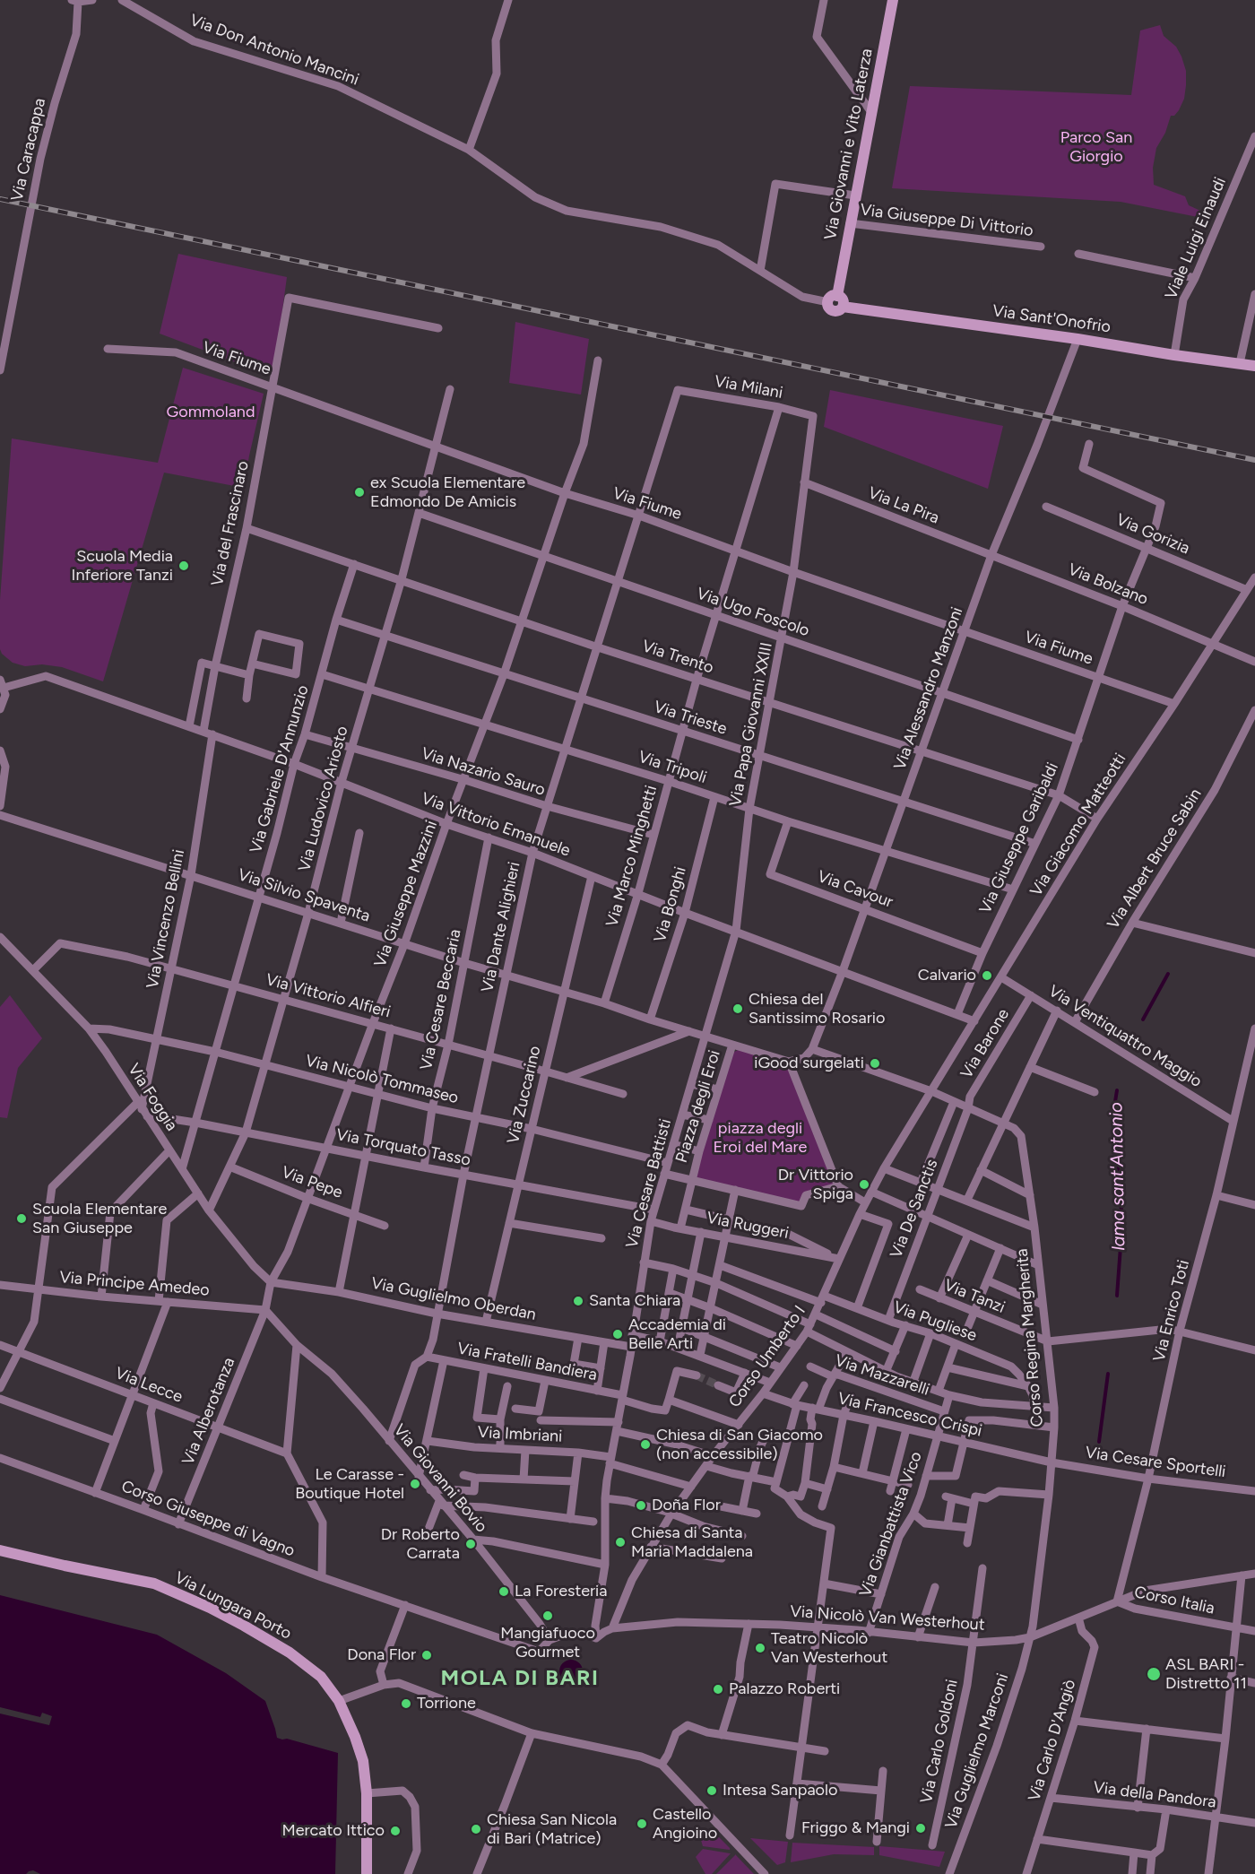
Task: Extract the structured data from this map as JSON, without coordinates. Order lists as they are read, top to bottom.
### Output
{
  "streets": {
    "street": [
      "Via Don Antonio Mancini",
      "Via Giovanni e Vito Laterza",
      "Via Caracappa",
      "Via Giuseppe Di Vittorio",
      "Viale Luigi Einaudi",
      "Via Sant'Onofrio",
      "Via Fiume",
      "Via Milani",
      "Via La Pira",
      "Via del Frascinaro",
      "Via Gorizia",
      "Via Bolzano",
      "Via Ugo Foscolo",
      "Via Trento",
      "Via Alessandro Manzoni",
      "Via Trieste",
      "Via Papa Giovanni XXIII",
      "Via Tripoli",
      "Via Gabriele D'Annunzio",
      "Via Nazario Sauro",
      "Via Ludovico Ariosto",
      "Via Vittorio Emanuele",
      "Via Giacomo Matteotti",
      "Via Giuseppe Garibaldi",
      "Via Marco Minghetti",
      "Via Albert Bruce Sabin",
      "Via Cavour",
      "Via Giuseppe Mazzini",
      "Via Silvio Spaventa",
      "Via Bonghi",
      "Via Vincenzo Bellini",
      "Via Dante Alighieri",
      "Via Vittorio Alfieri",
      "Via Cesare Beccaria",
      "Via Ventiquattro Maggio",
      "Via Barone",
      "Via Nicolò Tommaseo",
      "Via Zuccarino",
      "Via Foggia",
      "Piazza degli Eroi",
      "Via Torquato Tasso",
      "Via Pepe",
      "Via Cesare Battisti",
      "Via De Sanctis",
      "Via Ruggeri",
      "Via Principe Amedeo",
      "Via Tanzi",
      "Via Guglielmo Oberdan",
      "Via Enrico Toti",
      "Via Pugliese",
      "Corso Regina Margherita",
      "Corso Umberto I",
      "Via Fratelli Bandiera",
      "Via Mazzarelli",
      "Via Lecce",
      "Via Alberotanza",
      "Via Francesco Crispi",
      "Via Imbriani",
      "Via Cesare Sportelli",
      "Via Giovanni Bovio",
      "Corso Giuseppe di Vagno",
      "Via Gianbattista Vico",
      "Corso Italia",
      "Via Lungara Porto",
      "Via Nicolò Van Westerhout",
      "Via Carlo D'Angiò",
      "Via Carlo Goldoni",
      "Via Guglielmo Marconi",
      "Via della Pandora"
    ]
  },
  "crossings": [
    ["Via Don Antonio Mancini", "Via Giovanni e Vito Laterza"],
    ["Via Don Antonio Mancini", "Via Sant'Onofrio"],
    ["Via Giovanni e Vito Laterza", "Via Giuseppe Di Vittorio"],
    ["Via Giovanni e Vito Laterza", "Via Sant'Onofrio"],
    ["Viale Luigi Einaudi", "Via Sant'Onofrio"],
    ["Via Sant'Onofrio", "Via Alessandro Manzoni"],
    ["Via Fiume", "Via del Frascinaro"],
    ["Via Fiume", "Via Alessandro Manzoni"],
    ["Via Fiume", "Via Papa Giovanni XXIII"],
    ["Via Fiume", "Via Ludovico Ariosto"],
    ["Via Fiume", "Via Giacomo Matteotti"],
    ["Via Fiume", "Via Giuseppe Garibaldi"],
    ["Via Fiume", "Via Marco Minghetti"],
    ["Via Fiume", "Via Giuseppe Mazzini"],
    ["Via Fiume", "Via Dante Alighieri"],
    ["Via Milani", "Via Papa Giovanni XXIII"],
    ["Via Milani", "Via Marco Minghetti"],
    ["Via Milani", "Via Dante Alighieri"],
    ["Via La Pira", "Via Bolzano"],
    ["Via La Pira", "Via Alessandro Manzoni"],
    ["Via La Pira", "Via Papa Giovanni XXIII"],
    ["Via del Frascinaro", "Via Trento"],
    ["Via del Frascinaro", "Via Vittorio Emanuele"],
    ["Via Gorizia", "Via Giacomo Matteotti"],
    ["Via Gorizia", "Via Giuseppe Garibaldi"],
    ["Via Bolzano", "Via Alessandro Manzoni"],
    ["Via Bolzano", "Via Giacomo Matteotti"],
    ["Via Bolzano", "Via Giuseppe Garibaldi"],
    ["Via Ugo Foscolo", "Via Alessandro Manzoni"],
    ["Via Ugo Foscolo", "Via Papa Giovanni XXIII"],
    ["Via Ugo Foscolo", "Via Ludovico Ariosto"],
    ["Via Ugo Foscolo", "Via Giuseppe Garibaldi"],
    ["Via Ugo Foscolo", "Via Marco Minghetti"],
    ["Via Ugo Foscolo", "Via Giuseppe Mazzini"],
    ["Via Ugo Foscolo", "Via Dante Alighieri"],
    ["Via Trento", "Via Alessandro Manzoni"],
    ["Via Trento", "Via Papa Giovanni XXIII"],
    ["Via Trento", "Via Gabriele D'Annunzio"],
    ["Via Trento", "Via Ludovico Ariosto"],
    ["Via Trento", "Via Giacomo Matteotti"],
    ["Via Trento", "Via Giuseppe Garibaldi"],
    ["Via Trento", "Via Marco Minghetti"],
    ["Via Trento", "Via Giuseppe Mazzini"],
    ["Via Trento", "Via Dante Alighieri"],
    ["Via Alessandro Manzoni", "Via Trieste"],
    ["Via Alessandro Manzoni", "Via Tripoli"],
    ["Via Alessandro Manzoni", "Via Vittorio Emanuele"],
    ["Via Alessandro Manzoni", "Via Cavour"],
    ["Via Alessandro Manzoni", "Corso Regina Margherita"],
    ["Via Trieste", "Via Papa Giovanni XXIII"],
    ["Via Trieste", "Via Gabriele D'Annunzio"],
    ["Via Trieste", "Via Ludovico Ariosto"],
    ["Via Trieste", "Via Giuseppe Garibaldi"],
    ["Via Trieste", "Via Marco Minghetti"],
    ["Via Trieste", "Via Giuseppe Mazzini"],
    ["Via Trieste", "Via Dante Alighieri"],
    ["Via Papa Giovanni XXIII", "Via Tripoli"],
    ["Via Papa Giovanni XXIII", "Via Vittorio Emanuele"],
    ["Via Papa Giovanni XXIII", "Via Silvio Spaventa"],
    ["Via Papa Giovanni XXIII", "Via Cesare Battisti"],
    ["Via Tripoli", "Via Gabriele D'Annunzio"],
    ["Via Tripoli", "Via Ludovico Ariosto"],
    ["Via Tripoli", "Via Giuseppe Garibaldi"],
    ["Via Tripoli", "Via Marco Minghetti"],
    ["Via Tripoli", "Via Cavour"],
    ["Via Tripoli", "Via Giuseppe Mazzini"],
    ["Via Tripoli", "Via Bonghi"],
    ["Via Tripoli", "Via Dante Alighieri"],
    ["Via Gabriele D'Annunzio", "Via Nazario Sauro"],
    ["Via Gabriele D'Annunzio", "Via Vittorio Emanuele"],
    ["Via Gabriele D'Annunzio", "Via Silvio Spaventa"],
    ["Via Gabriele D'Annunzio", "Via Vittorio Alfieri"],
    ["Via Gabriele D'Annunzio", "Via Nicolò Tommaseo"],
    ["Via Gabriele D'Annunzio", "Via Foggia"],
    ["Via Gabriele D'Annunzio", "Via Torquato Tasso"],
    ["Via Nazario Sauro", "Via Ludovico Ariosto"],
    ["Via Nazario Sauro", "Via Marco Minghetti"],
    ["Via Nazario Sauro", "Via Giuseppe Mazzini"],
    ["Via Nazario Sauro", "Via Dante Alighieri"],
    ["Via Ludovico Ariosto", "Via Vittorio Emanuele"],
    ["Via Ludovico Ariosto", "Via Silvio Spaventa"],
    ["Via Ludovico Ariosto", "Via Vittorio Alfieri"],
    ["Via Ludovico Ariosto", "Via Nicolò Tommaseo"],
    ["Via Ludovico Ariosto", "Via Foggia"],
    ["Via Ludovico Ariosto", "Via Torquato Tasso"],
    ["Via Ludovico Ariosto", "Via Pepe"],
    ["Via Vittorio Emanuele", "Via Giacomo Matteotti"],
    ["Via Vittorio Emanuele", "Via Giuseppe Garibaldi"],
    ["Via Vittorio Emanuele", "Via Marco Minghetti"],
    ["Via Vittorio Emanuele", "Via Giuseppe Mazzini"],
    ["Via Vittorio Emanuele", "Via Bonghi"],
    ["Via Vittorio Emanuele", "Via Vincenzo Bellini"],
    ["Via Vittorio Emanuele", "Via Dante Alighieri"],
    ["Via Vittorio Emanuele", "Via Cesare Beccaria"],
    ["Via Vittorio Emanuele", "Via Zuccarino"],
    ["Via Giacomo Matteotti", "Via Ventiquattro Maggio"],
    ["Via Giacomo Matteotti", "Corso Regina Margherita"],
    ["Via Giacomo Matteotti", "Corso Umberto I"],
    ["Via Giuseppe Garibaldi", "Via Cavour"],
    ["Via Marco Minghetti", "Via Silvio Spaventa"],
    ["Via Albert Bruce Sabin", "Via Ventiquattro Maggio"],
    ["Via Giuseppe Mazzini", "Via Silvio Spaventa"],
    ["Via Giuseppe Mazzini", "Via Vittorio Alfieri"],
    ["Via Giuseppe Mazzini", "Via Nicolò Tommaseo"],
    ["Via Giuseppe Mazzini", "Via Foggia"],
    ["Via Giuseppe Mazzini", "Via Torquato Tasso"],
    ["Via Giuseppe Mazzini", "Via Pepe"],
    ["Via Giuseppe Mazzini", "Via Principe Amedeo"],
    ["Via Giuseppe Mazzini", "Via Guglielmo Oberdan"],
    ["Via Giuseppe Mazzini", "Via Alberotanza"],
    ["Via Giuseppe Mazzini", "Via Giovanni Bovio"],
    ["Via Silvio Spaventa", "Via Bonghi"],
    ["Via Silvio Spaventa", "Via Vincenzo Bellini"],
    ["Via Silvio Spaventa", "Via Dante Alighieri"],
    ["Via Silvio Spaventa", "Via Cesare Beccaria"],
    ["Via Silvio Spaventa", "Via Zuccarino"],
    ["Via Silvio Spaventa", "Piazza degli Eroi"],
    ["Via Silvio Spaventa", "Via Cesare Battisti"],
    ["Via Vincenzo Bellini", "Via Vittorio Alfieri"],
    ["Via Vincenzo Bellini", "Via Nicolò Tommaseo"],
    ["Via Vincenzo Bellini", "Via Foggia"],
    ["Via Vincenzo Bellini", "Via Torquato Tasso"],
    ["Via Dante Alighieri", "Via Vittorio Alfieri"],
    ["Via Dante Alighieri", "Via Nicolò Tommaseo"],
    ["Via Dante Alighieri", "Via Torquato Tasso"],
    ["Via Dante Alighieri", "Via Guglielmo Oberdan"],
    ["Via Dante Alighieri", "Via Fratelli Bandiera"],
    ["Via Vittorio Alfieri", "Via Cesare Beccaria"],
    ["Via Vittorio Alfieri", "Via Zuccarino"],
    ["Via Vittorio Alfieri", "Via Foggia"],
    ["Via Cesare Beccaria", "Via Nicolò Tommaseo"],
    ["Via Cesare Beccaria", "Via Torquato Tasso"],
    ["Via Ventiquattro Maggio", "Via Barone"],
    ["Via Ventiquattro Maggio", "Via Enrico Toti"],
    ["Via Barone", "Via De Sanctis"],
    ["Via Barone", "Corso Regina Margherita"],
    ["Via Nicolò Tommaseo", "Via Zuccarino"],
    ["Via Nicolò Tommaseo", "Via Foggia"],
    ["Via Nicolò Tommaseo", "Via Cesare Battisti"],
    ["Via Zuccarino", "Via Torquato Tasso"],
    ["Via Zuccarino", "Via Guglielmo Oberdan"],
    ["Via Foggia", "Via Torquato Tasso"],
    ["Via Foggia", "Via Guglielmo Oberdan"],
    ["Via Torquato Tasso", "Via Cesare Battisti"],
    ["Via Cesare Battisti", "Via Ruggeri"],
    ["Via Cesare Battisti", "Via Guglielmo Oberdan"],
    ["Via Cesare Battisti", "Via Fratelli Bandiera"],
    ["Via Cesare Battisti", "Via Imbriani"],
    ["Via De Sanctis", "Via Pugliese"],
    ["Via De Sanctis", "Corso Regina Margherita"],
    ["Via Ruggeri", "Corso Umberto I"],
    ["Via Principe Amedeo", "Via Alberotanza"],
    ["Via Principe Amedeo", "Via Giovanni Bovio"],
    ["Via Tanzi", "Corso Regina Margherita"],
    ["Via Enrico Toti", "Via Cesare Sportelli"],
    ["Via Enrico Toti", "Corso Italia"],
    ["Via Pugliese", "Corso Umberto I"],
    ["Corso Regina Margherita", "Corso Umberto I"],
    ["Corso Regina Margherita", "Via Francesco Crispi"],
    ["Corso Regina Margherita", "Via Cesare Sportelli"],
    ["Corso Regina Margherita", "Corso Italia"],
    ["Corso Regina Margherita", "Via Nicolò Van Westerhout"],
    ["Corso Regina Margherita", "Via Guglielmo Marconi"],
    ["Corso Umberto I", "Via Francesco Crispi"],
    ["Corso Umberto I", "Via Imbriani"],
    ["Corso Umberto I", "Via Nicolò Van Westerhout"],
    ["Via Mazzarelli", "Via Gianbattista Vico"],
    ["Via Lecce", "Via Alberotanza"],
    ["Via Alberotanza", "Via Giovanni Bovio"],
    ["Via Alberotanza", "Corso Giuseppe di Vagno"],
    ["Via Francesco Crispi", "Via Cesare Sportelli"],
    ["Via Francesco Crispi", "Via Gianbattista Vico"],
    ["Via Giovanni Bovio", "Corso Giuseppe di Vagno"],
    ["Via Gianbattista Vico", "Via Nicolò Van Westerhout"],
    ["Corso Italia", "Via Nicolò Van Westerhout"],
    ["Corso Italia", "Via Carlo D'Angiò"],
    ["Corso Italia", "Via Guglielmo Marconi"],
    ["Via Nicolò Van Westerhout", "Via Carlo Goldoni"],
    ["Via Nicolò Van Westerhout", "Via Guglielmo Marconi"],
    ["Via Carlo D'Angiò", "Via della Pandora"]
  ],
  "districts": ["MOLA DI BARI"],
  "water": ["lama sant'Antonio"],
  "parks": ["Parco San Giorgio", "Gommoland", "piazza degli Eroi del Mare"],
  "places": [
    "ex Scuola Elementare Edmondo De Amicis",
    "Scuola Media Inferiore Tanzi",
    "Calvario",
    "Chiesa del Santissimo Rosario",
    "iGood surgelati",
    "Dr Vittorio Spiga",
    "Scuola Elementare San Giuseppe",
    "Santa Chiara",
    "Accademia di Belle Arti",
    "Chiesa di San Giacomo (non accessibile)",
    "Le Carasse - Boutique Hotel",
    "Doña Flor",
    "Chiesa di Santa Maria Maddalena",
    "Dr Roberto Carrata",
    "La Foresteria",
    "Mangiafuoco Gourmet",
    "Teatro Nicolò Van Westerhout",
    "Dona Flor",
    "ASL BARI - Distretto 11",
    "Palazzo Roberti",
    "Torrione",
    "Intesa Sanpaolo",
    "Castello Angioino",
    "Friggo & Mangi",
    "Chiesa San Nicola di Bari (Matrice)",
    "Mercato Ittico"
  ]
}
